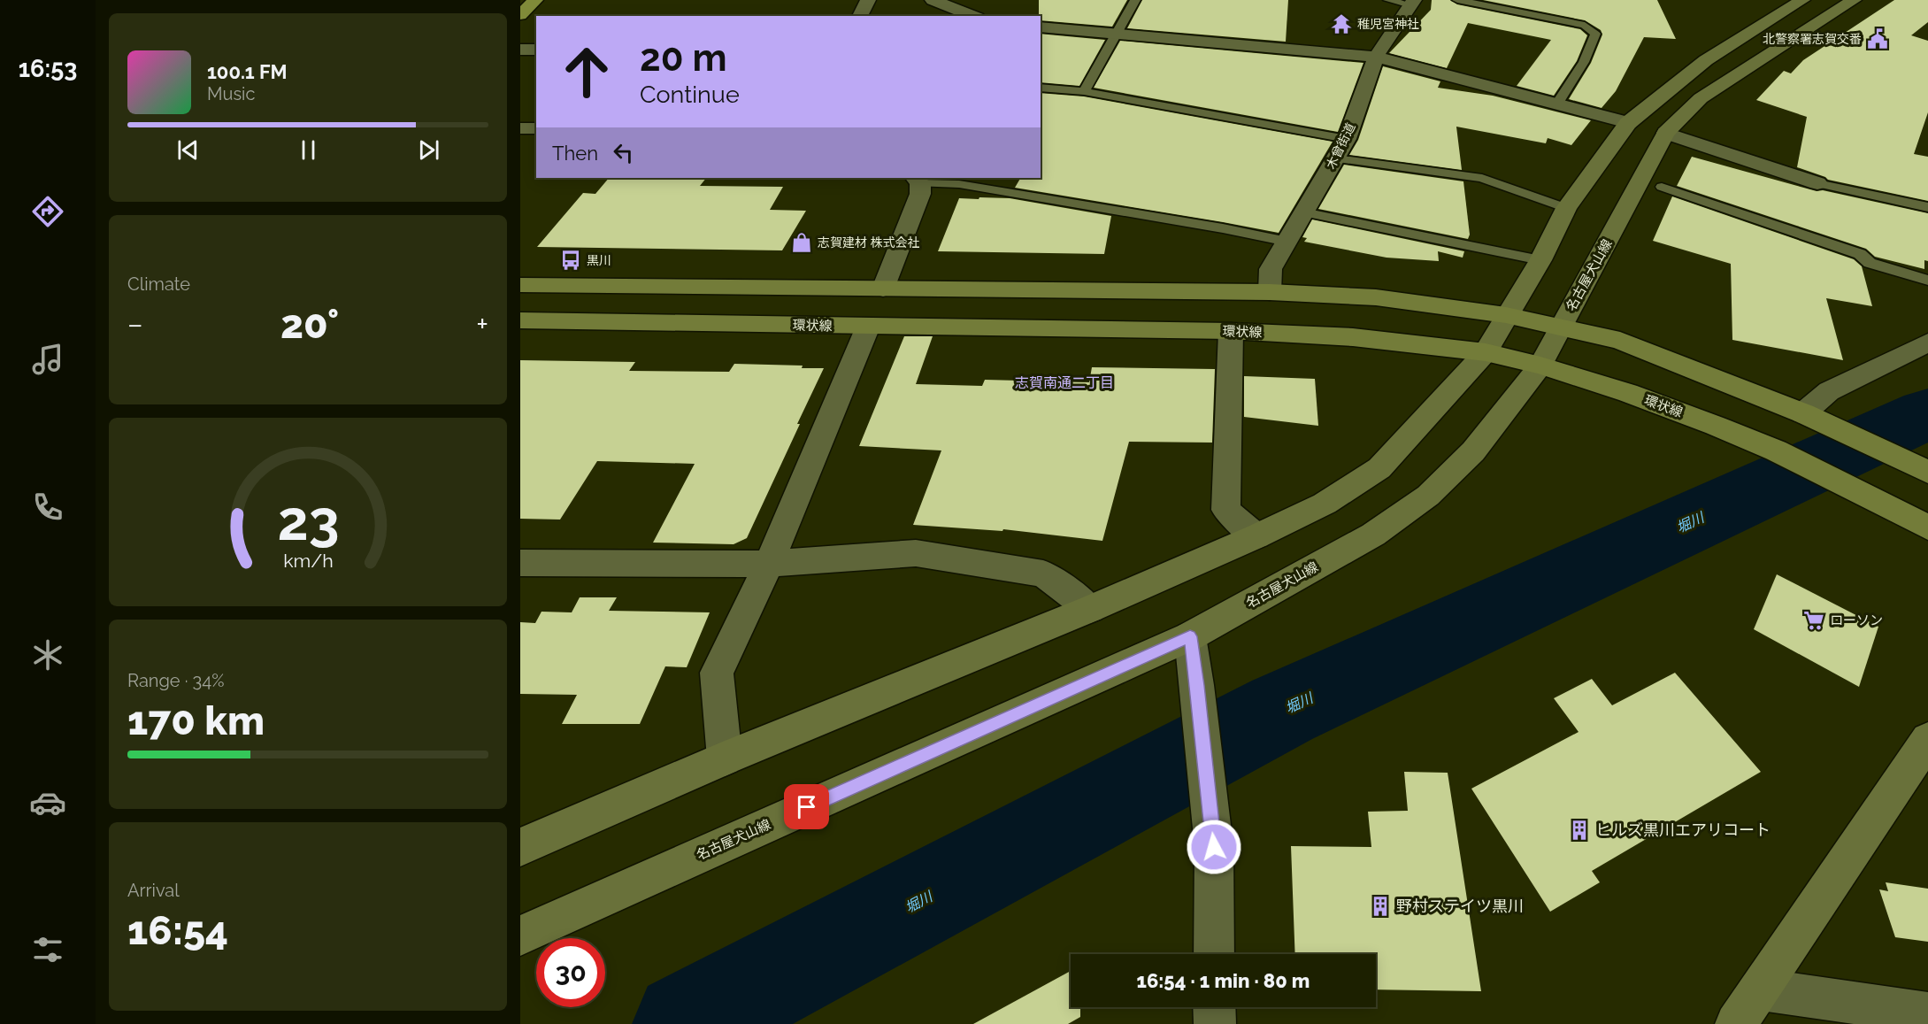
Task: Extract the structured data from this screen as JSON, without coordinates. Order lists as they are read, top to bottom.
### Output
{
  "streets": {
    "main road": ["名古屋犬山線", "環状線"],
    "street": ["木曾街道"]
  },
  "crossings": [
    ["名古屋犬山線", "環状線"]
  ],
  "districts": ["志賀南通二丁目"],
  "water": ["堀川"],
  "places": {
    "temple": ["稚児宮神社"],
    "public building": ["北警察署志賀交番"],
    "shop": ["志賀建材 株式会社"],
    "bus stop": ["黒川"],
    "supermarket": ["ローソン"],
    "building": ["ヒルズ黒川エアリコート", "野村ステイツ黒川"]
  },
  "page": {
    "tabs": "16:53",
    "turn": ["20 m", "Continue"],
    "song": ["100.1 FM", "Music"],
    "then": "Then",
    "tile": [
      "Climate",
      ["Range · 34%", "170 km"],
      ["Arrival", "16:54"]
    ],
    "heat": ["−", "20°", "+"],
    "limit": "30",
    "trip": "16:54 · 1 min · 80 m",
    "gauge": ["23", "km/h"]
  }
}
